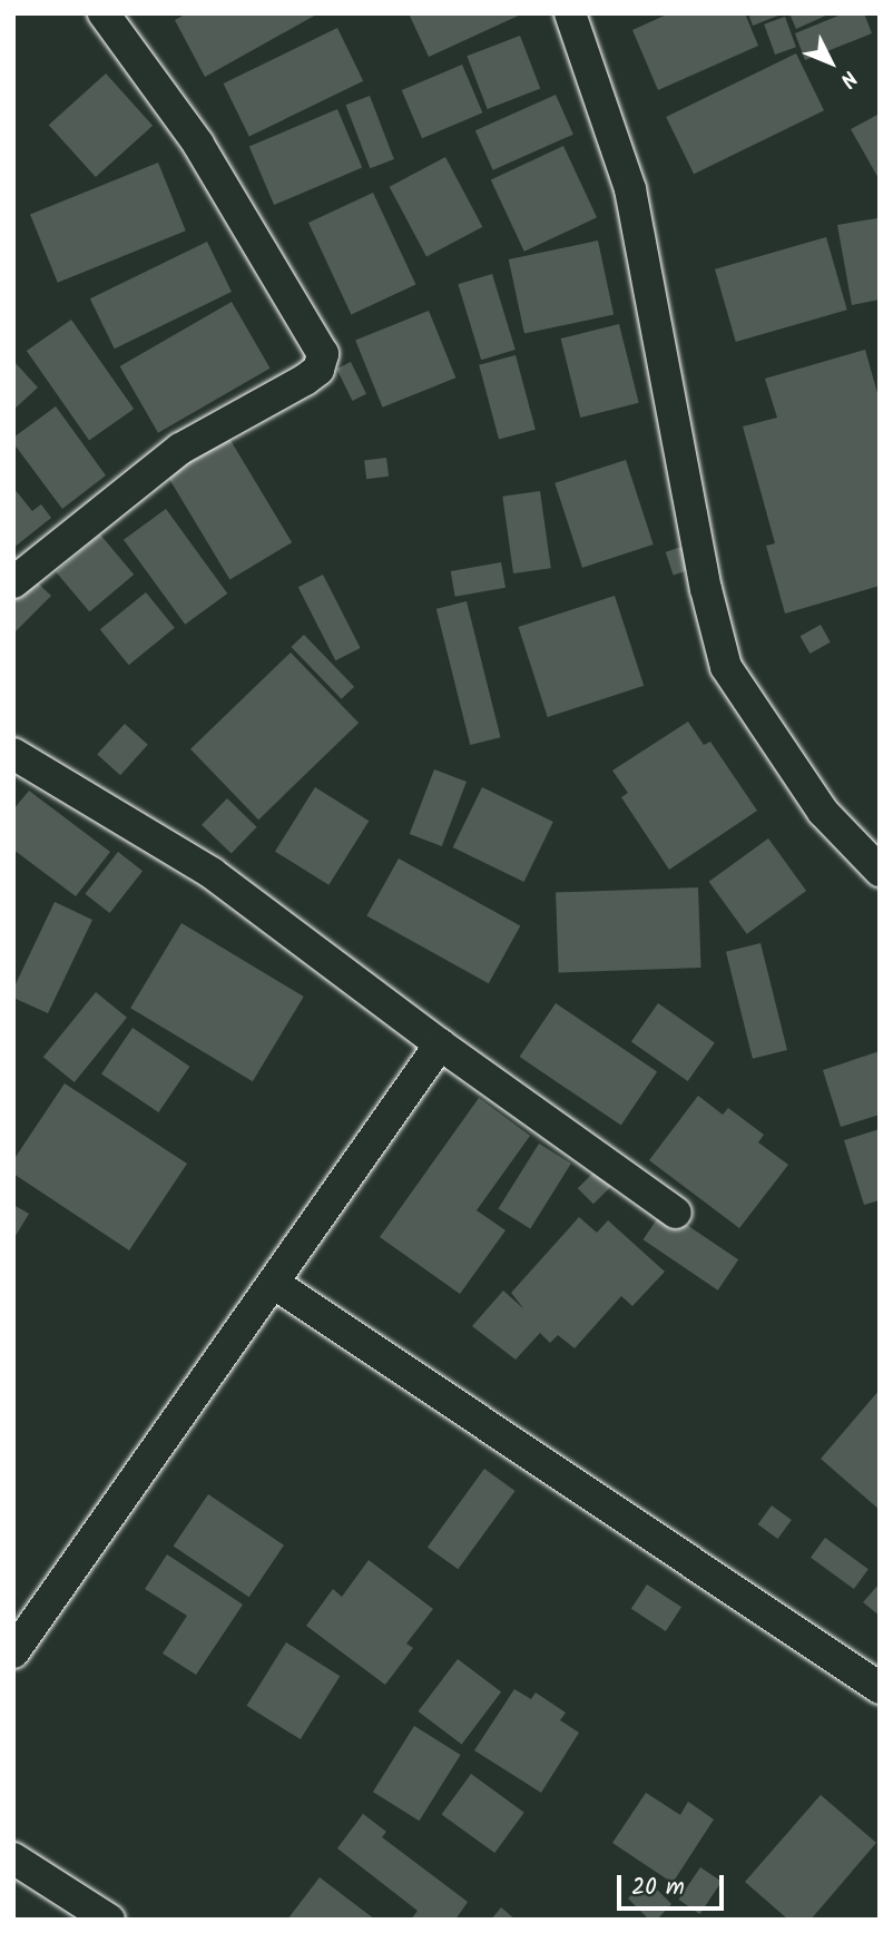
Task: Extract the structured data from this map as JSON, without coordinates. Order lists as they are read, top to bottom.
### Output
{
  "scale_bar": "20 m",
  "north": "bottom right"
}
